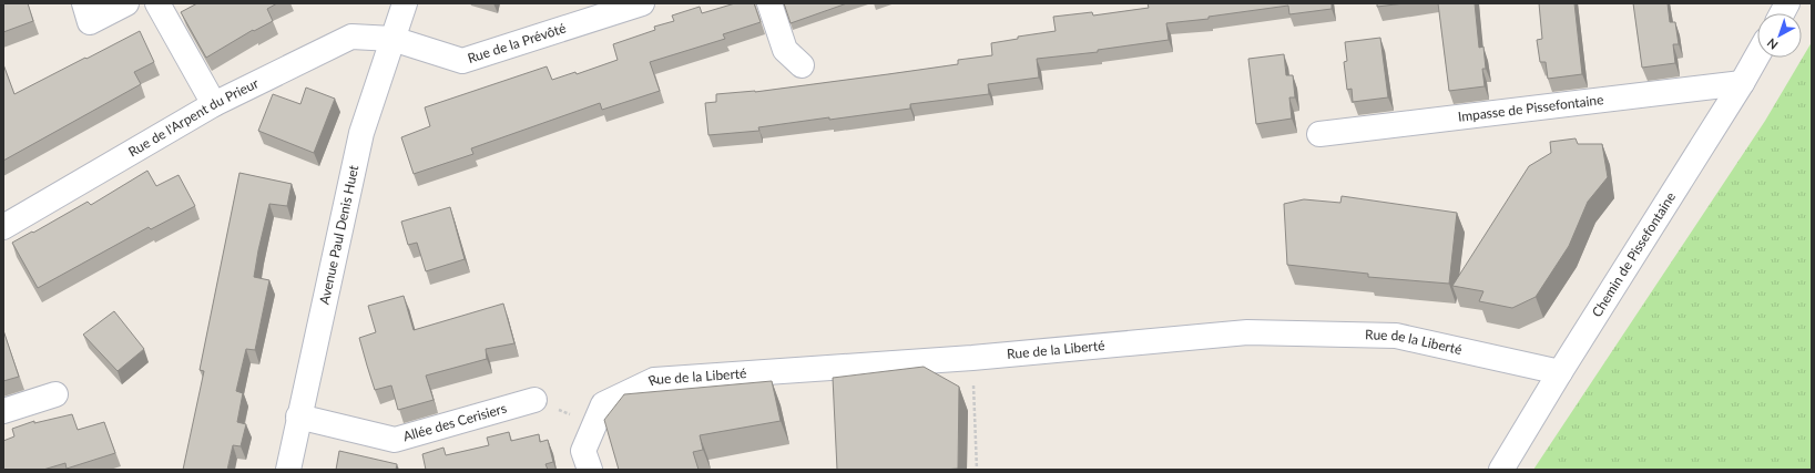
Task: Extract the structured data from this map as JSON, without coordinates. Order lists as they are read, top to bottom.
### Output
{
  "streets": {
    "street": [
      "Rue de la Prévôté",
      "Impasse de Pissefontaine",
      "Rue de l'Arpent du Prieur",
      "Avenue Paul Denis Huet",
      "Chemin de Pissefontaine",
      "Rue de la Liberté",
      "Allée des Cerisiers"
    ]
  },
  "crossings": [
    ["Rue de la Prévôté", "Rue de l'Arpent du Prieur"],
    ["Rue de la Prévôté", "Avenue Paul Denis Huet"],
    ["Impasse de Pissefontaine", "Chemin de Pissefontaine"],
    ["Rue de l'Arpent du Prieur", "Avenue Paul Denis Huet"],
    ["Avenue Paul Denis Huet", "Allée des Cerisiers"],
    ["Chemin de Pissefontaine", "Rue de la Liberté"]
  ],
  "north": "bottom left"
}
